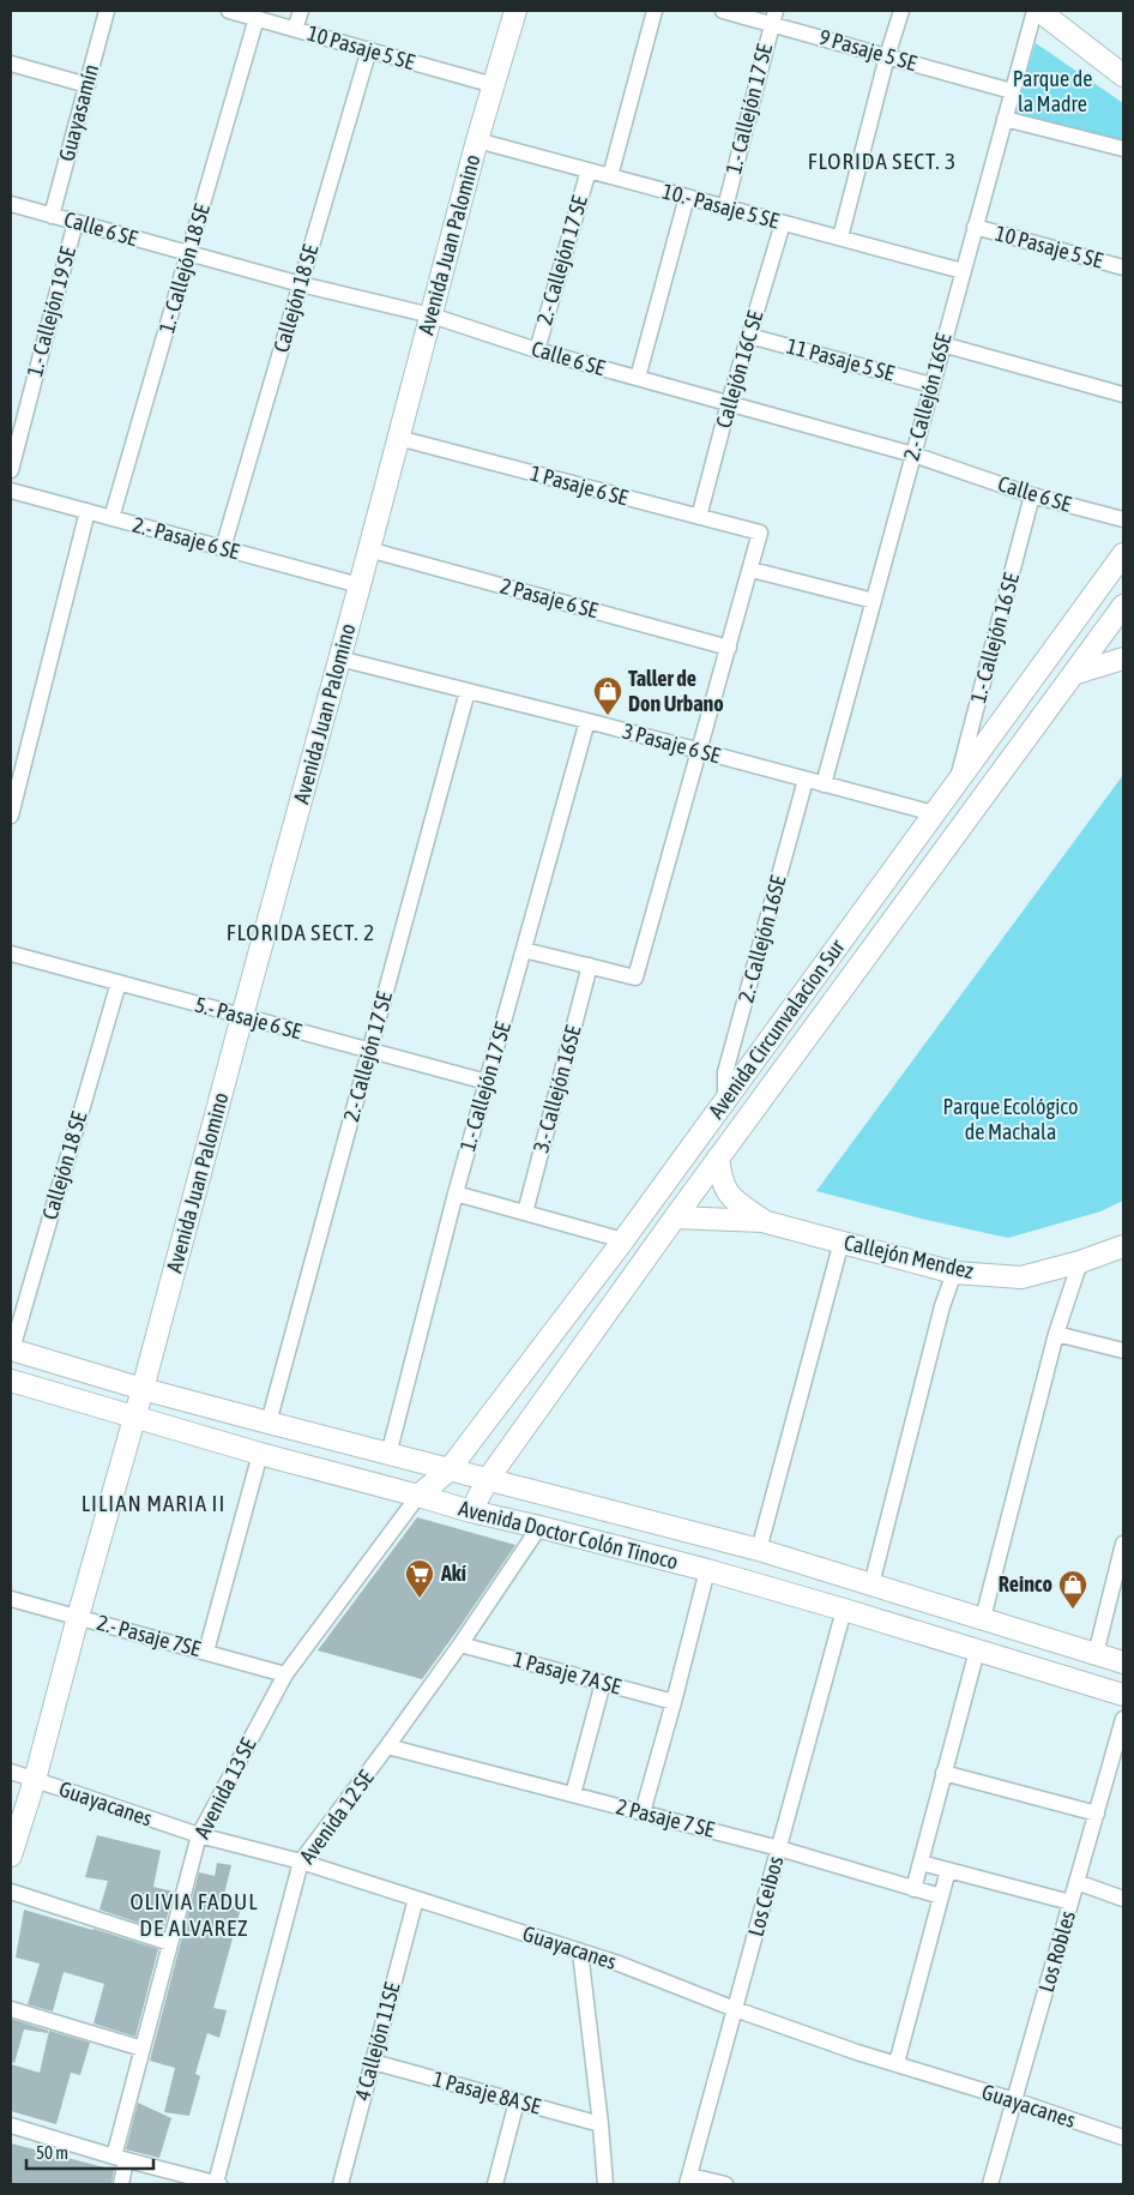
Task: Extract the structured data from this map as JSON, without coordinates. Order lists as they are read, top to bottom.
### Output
{
  "streets": {
    "main road": [
      "Avenida Juan Palomino",
      "Avenida Circunvalacion Sur",
      "Callejón Mendez",
      "Avenida Doctor Colón Tinoco"
    ],
    "street": [
      "10 Pasaje 5 SE",
      "9 Pasaje 5 SE",
      "1.- Callejón 17 SE",
      "Guayasamín",
      "10.- Pasaje 5 SE",
      "Calle 6 SE",
      "2.- Callejón 17 SE",
      "1.- Callejón 18 SE",
      "Callejón 18 SE",
      "1.- Callejón 19 SE",
      "11 Pasaje 5 SE",
      "Callejón 16C SE",
      "2.- Callejón 16SE",
      "1 Pasaje 6 SE",
      "2.- Pasaje 6 SE",
      "2 Pasaje 6 SE",
      "1.- Callejón 16 SE",
      "3 Pasaje 6 SE",
      "5.- Pasaje 6 SE",
      "3.- Callejón 16SE",
      "2.- Pasaje 7SE",
      "1 Pasaje 7A SE",
      "Avenida 13 SE",
      "Guayacanes",
      "Avenida 12 SE",
      "2 Pasaje 7 SE",
      "Los Ceibos",
      "Los Robles",
      "4 Callejón 11SE",
      "1 Pasaje 8A SE"
    ]
  },
  "crossings": [
    ["10 Pasaje 5 SE", "Avenida Juan Palomino"],
    ["10 Pasaje 5 SE", "1.- Callejón 18 SE"],
    ["10 Pasaje 5 SE", "Callejón 18 SE"],
    ["10 Pasaje 5 SE", "2.- Callejón 16SE"],
    ["9 Pasaje 5 SE", "1.- Callejón 17 SE"],
    ["9 Pasaje 5 SE", "2.- Callejón 16SE"],
    ["1.- Callejón 17 SE", "10.- Pasaje 5 SE"],
    ["1.- Callejón 17 SE", "3 Pasaje 6 SE"],
    ["1.- Callejón 17 SE", "5.- Pasaje 6 SE"],
    ["1.- Callejón 17 SE", "Avenida Doctor Colón Tinoco"],
    ["Guayasamín", "Calle 6 SE"],
    ["10.- Pasaje 5 SE", "Avenida Juan Palomino"],
    ["10.- Pasaje 5 SE", "2.- Callejón 17 SE"],
    ["10.- Pasaje 5 SE", "Callejón 16C SE"],
    ["10.- Pasaje 5 SE", "2.- Callejón 16SE"],
    ["Calle 6 SE", "Avenida Juan Palomino"],
    ["Calle 6 SE", "2.- Callejón 17 SE"],
    ["Calle 6 SE", "1.- Callejón 18 SE"],
    ["Calle 6 SE", "Callejón 18 SE"],
    ["Calle 6 SE", "1.- Callejón 19 SE"],
    ["Calle 6 SE", "Callejón 16C SE"],
    ["Calle 6 SE", "2.- Callejón 16SE"],
    ["Calle 6 SE", "1.- Callejón 16 SE"],
    ["Avenida Juan Palomino", "1 Pasaje 6 SE"],
    ["Avenida Juan Palomino", "2.- Pasaje 6 SE"],
    ["Avenida Juan Palomino", "2 Pasaje 6 SE"],
    ["Avenida Juan Palomino", "3 Pasaje 6 SE"],
    ["Avenida Juan Palomino", "5.- Pasaje 6 SE"],
    ["Avenida Juan Palomino", "Avenida Doctor Colón Tinoco"],
    ["Avenida Juan Palomino", "2.- Pasaje 7SE"],
    ["Avenida Juan Palomino", "Guayacanes"],
    ["2.- Callejón 17 SE", "3 Pasaje 6 SE"],
    ["2.- Callejón 17 SE", "5.- Pasaje 6 SE"],
    ["2.- Callejón 17 SE", "Avenida Doctor Colón Tinoco"],
    ["1.- Callejón 18 SE", "2.- Pasaje 6 SE"],
    ["Callejón 18 SE", "2.- Pasaje 6 SE"],
    ["Callejón 18 SE", "5.- Pasaje 6 SE"],
    ["Callejón 18 SE", "Avenida Doctor Colón Tinoco"],
    ["11 Pasaje 5 SE", "Callejón 16C SE"],
    ["11 Pasaje 5 SE", "2.- Callejón 16SE"],
    ["Callejón 16C SE", "1 Pasaje 6 SE"],
    ["2.- Callejón 16SE", "3 Pasaje 6 SE"],
    ["2.- Callejón 16SE", "Avenida Circunvalacion Sur"],
    ["1.- Callejón 16 SE", "Avenida Circunvalacion Sur"],
    ["3 Pasaje 6 SE", "Avenida Circunvalacion Sur"],
    ["Avenida Circunvalacion Sur", "Callejón Mendez"],
    ["Avenida Circunvalacion Sur", "Avenida Doctor Colón Tinoco"],
    ["Avenida Circunvalacion Sur", "Avenida 13 SE"],
    ["Avenida Doctor Colón Tinoco", "Avenida 13 SE"],
    ["Avenida Doctor Colón Tinoco", "Avenida 12 SE"],
    ["Avenida Doctor Colón Tinoco", "Los Ceibos"],
    ["2.- Pasaje 7SE", "Avenida 13 SE"],
    ["1 Pasaje 7A SE", "Avenida 12 SE"],
    ["Avenida 13 SE", "Guayacanes"],
    ["Guayacanes", "Avenida 12 SE"],
    ["Guayacanes", "Los Ceibos"],
    ["Guayacanes", "Los Robles"],
    ["Guayacanes", "4 Callejón 11SE"],
    ["Avenida 12 SE", "2 Pasaje 7 SE"],
    ["2 Pasaje 7 SE", "Los Ceibos"],
    ["4 Callejón 11SE", "1 Pasaje 8A SE"]
  ],
  "districts": [
    "FLORIDA SECT. 3",
    "FLORIDA SECT. 2",
    "LILIAN MARIA II",
    "OLIVIA FADUL DE ALVAREZ"
  ],
  "parks": ["Parque de la Madre", "Parque Ecológico de Machala"],
  "places": {
    "shop": ["Taller de Don Urbano", "Reinco"],
    "supermarket": ["Akí"]
  },
  "scale_bar": "50 m"
}
